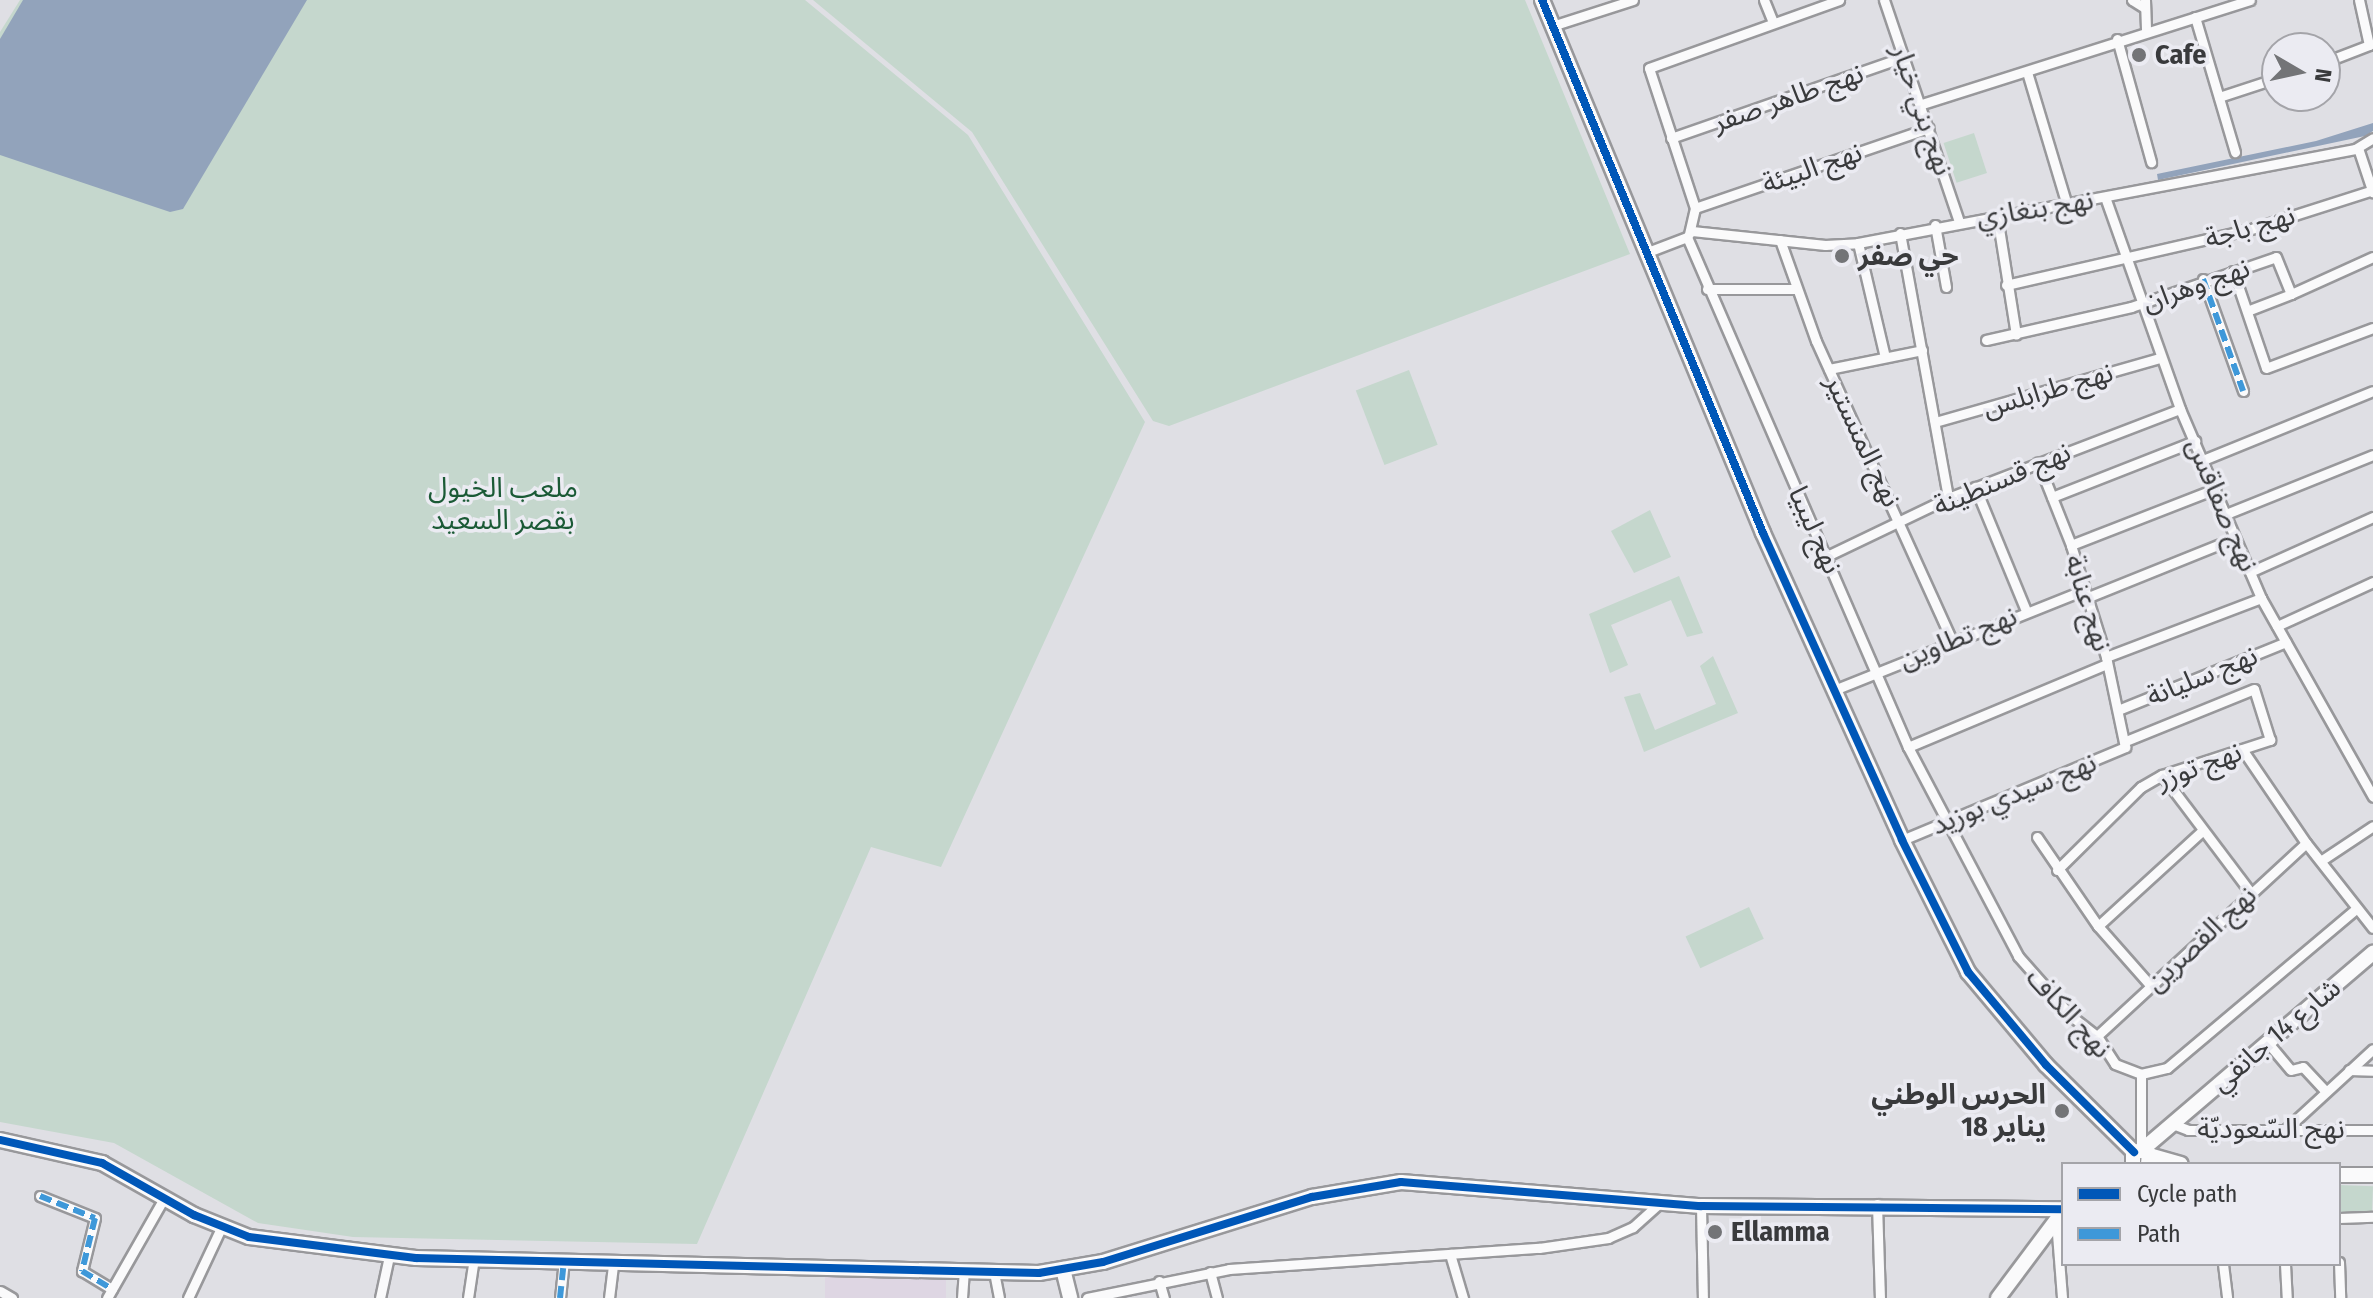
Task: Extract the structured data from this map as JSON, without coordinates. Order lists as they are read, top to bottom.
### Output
{
  "streets": {
    "street": [
      "نهج طاهر صفر",
      "نهج بني خيار",
      "نهج البيئة",
      "نهج بنغازي",
      "نهج باجة",
      "نهج وهران",
      "نهج طرابلس",
      "نهج المنستير",
      "نهج قسنطينة",
      "نهج صفاقس",
      "نهج ليبيا",
      "نهج عنابة",
      "نهج تطاوين",
      "نهج سليانة",
      "نهج توزر",
      "نهج سيدي بوزيد",
      "نهج القصرين",
      "نهج الكاف",
      "شارع 14 جانفي",
      "نهج السّعوديّة"
    ]
  },
  "crossings": [
    ["نهج طاهر صفر", "نهج بني خيار"],
    ["نهج بني خيار", "نهج البيئة"],
    ["نهج بني خيار", "نهج بنغازي"],
    ["نهج بنغازي", "نهج المنستير"],
    ["نهج بنغازي", "نهج صفاقس"],
    ["نهج بنغازي", "نهج ليبيا"],
    ["نهج باجة", "نهج صفاقس"],
    ["نهج وهران", "نهج صفاقس"],
    ["نهج طرابلس", "نهج صفاقس"],
    ["نهج المنستير", "نهج قسنطينة"],
    ["نهج المنستير", "نهج تطاوين"],
    ["نهج قسنطينة", "نهج صفاقس"],
    ["نهج قسنطينة", "نهج ليبيا"],
    ["نهج قسنطينة", "نهج عنابة"],
    ["نهج صفاقس", "نهج تطاوين"],
    ["نهج صفاقس", "نهج سليانة"],
    ["نهج ليبيا", "نهج تطاوين"],
    ["نهج ليبيا", "نهج سيدي بوزيد"],
    ["نهج ليبيا", "نهج الكاف"],
    ["نهج عنابة", "نهج تطاوين"],
    ["نهج عنابة", "نهج سليانة"],
    ["نهج عنابة", "نهج سيدي بوزيد"],
    ["نهج توزر", "نهج سيدي بوزيد"],
    ["نهج سيدي بوزيد", "نهج الكاف"],
    ["نهج القصرين", "نهج الكاف"],
    ["شارع 14 جانفي", "نهج السّعوديّة"]
  ],
  "parks": ["ملعب الخيول بقصر السعيد"],
  "places": [
    "Cafe",
    "حي صفر",
    "الحرس الوطني 18 يناير",
    "Ellamma"
  ],
  "legend": ["Cycle path", "Path"],
  "north": "right"
}
